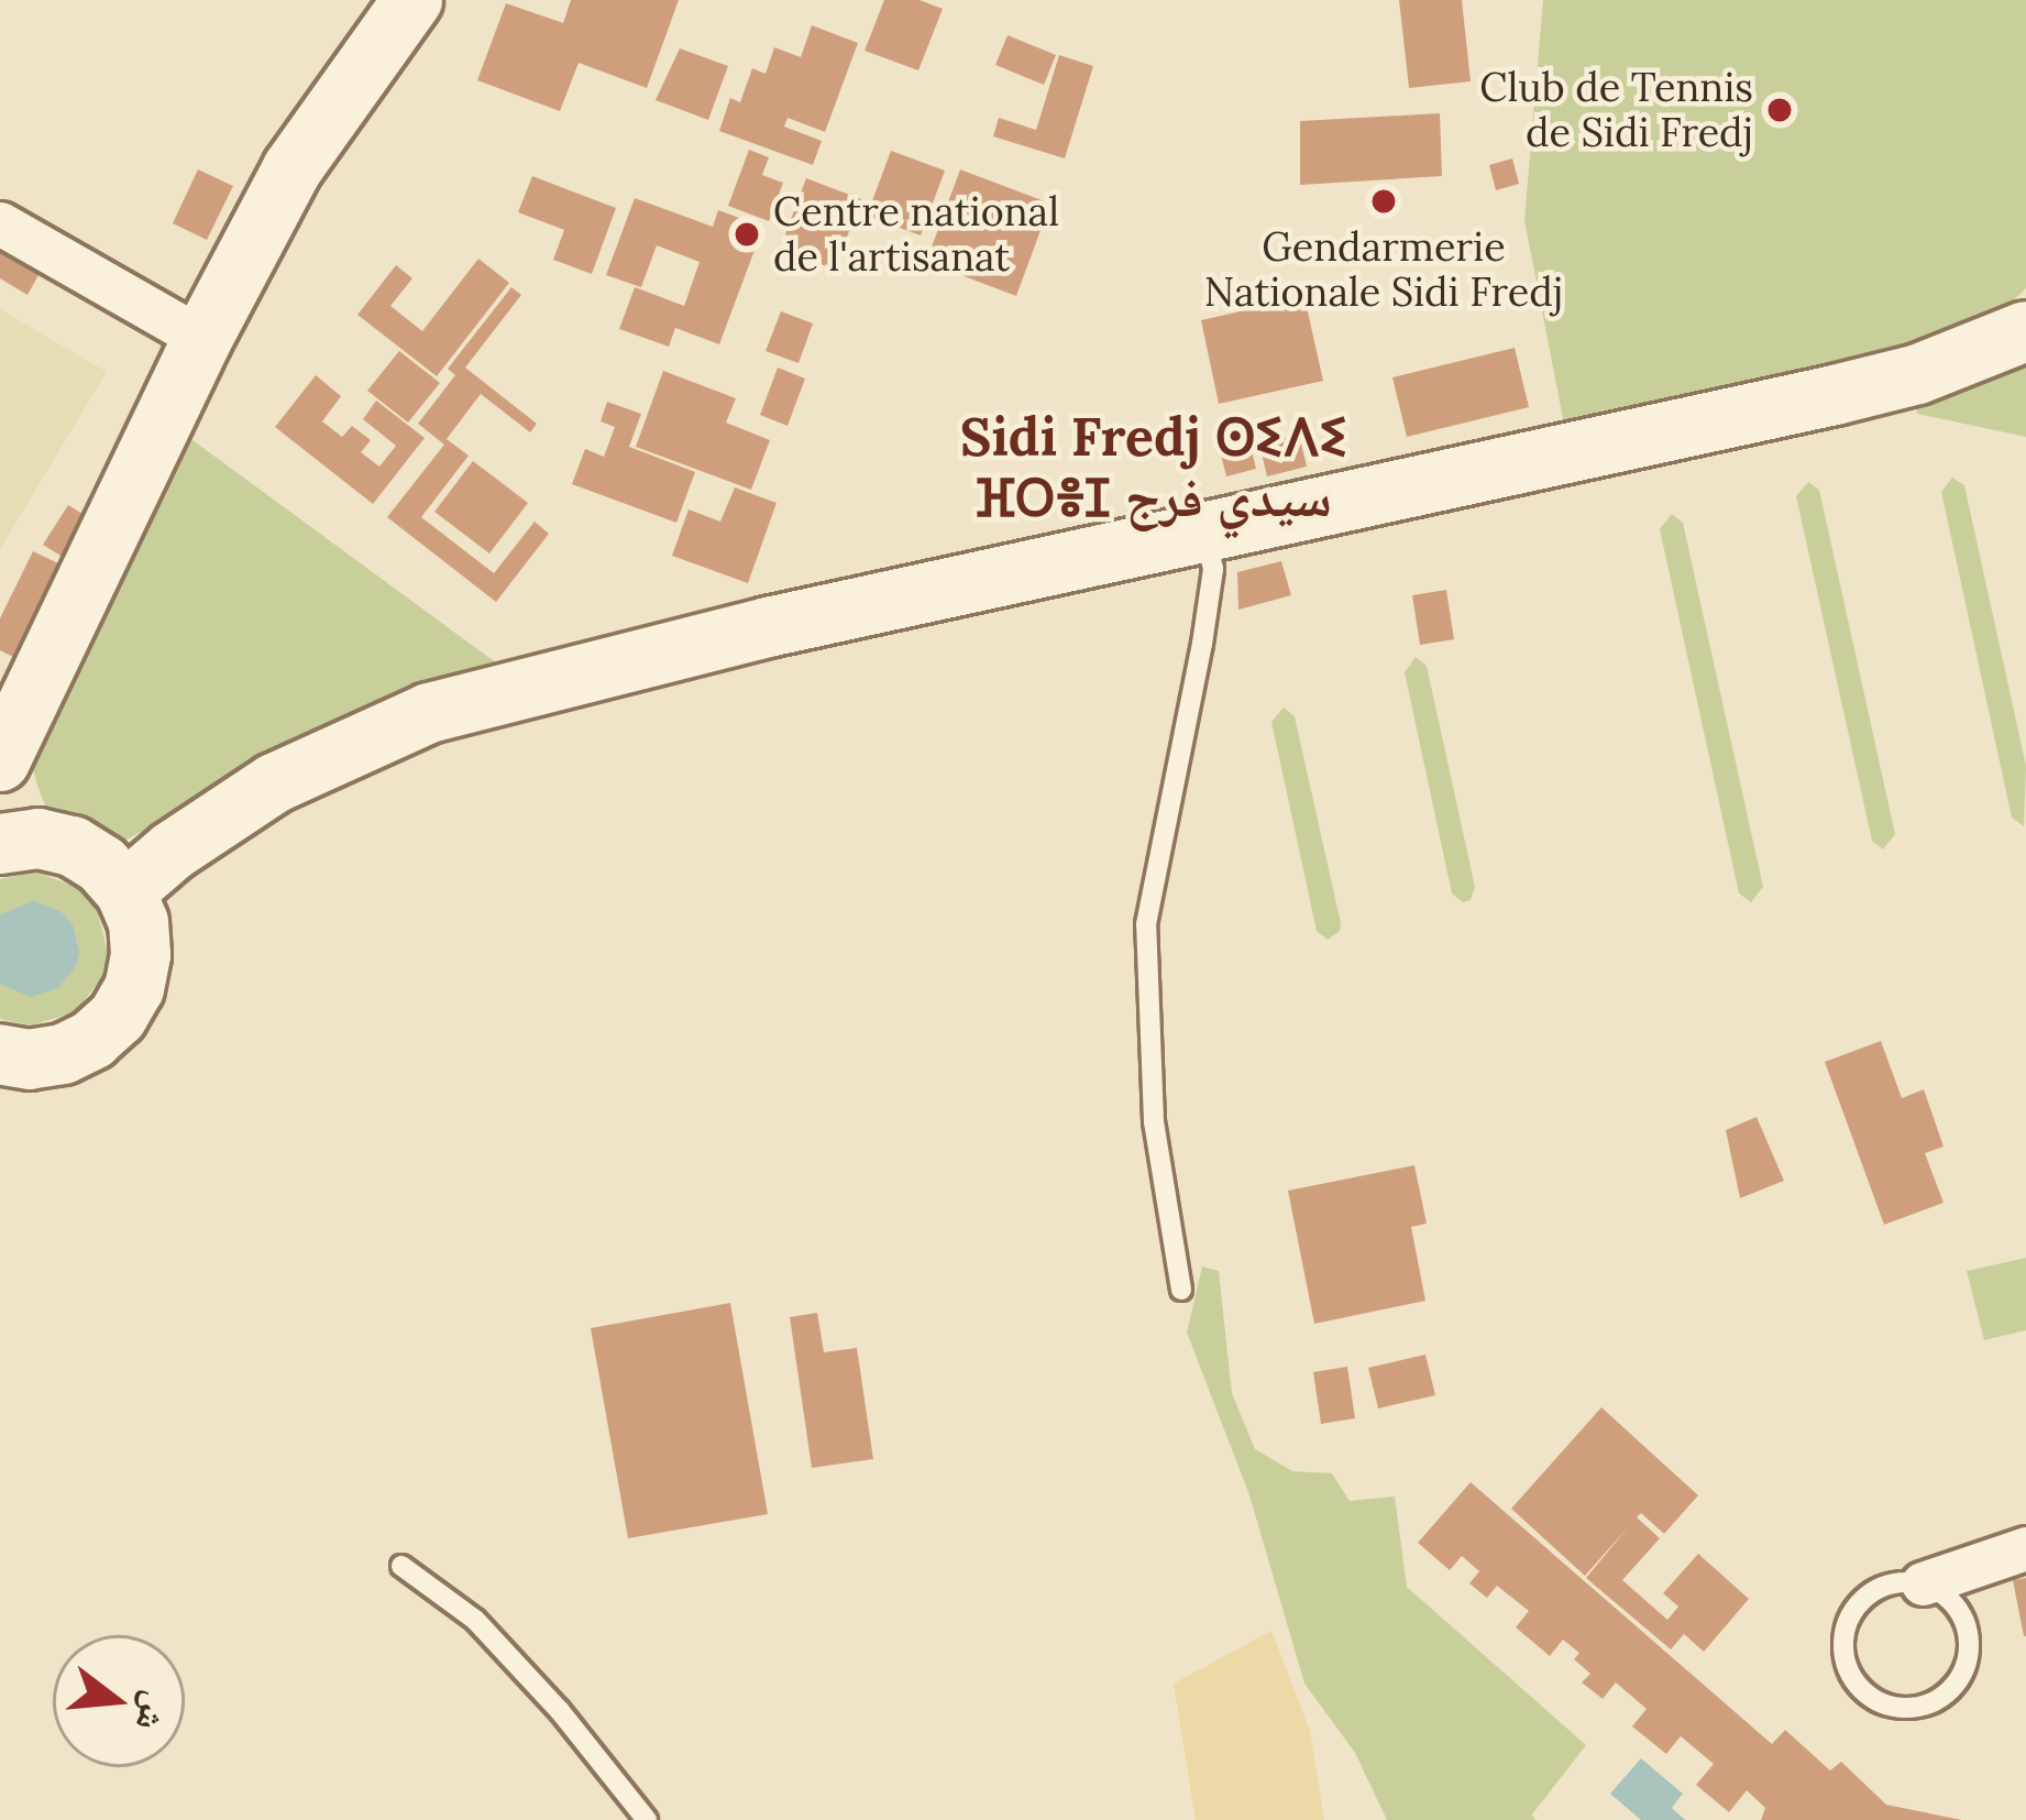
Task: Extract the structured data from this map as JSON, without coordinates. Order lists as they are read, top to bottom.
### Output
{
  "districts": ["Sidi Fredj ⵙⵉⴷⵉ ⴼⵔⴻⵊ سيدي فرج"],
  "places": ["Club de Tennis de Sidi Fredj", "Gendarmerie Nationale Sidi Fredj", "Centre national de l'artisanat"],
  "north": "right"
}
